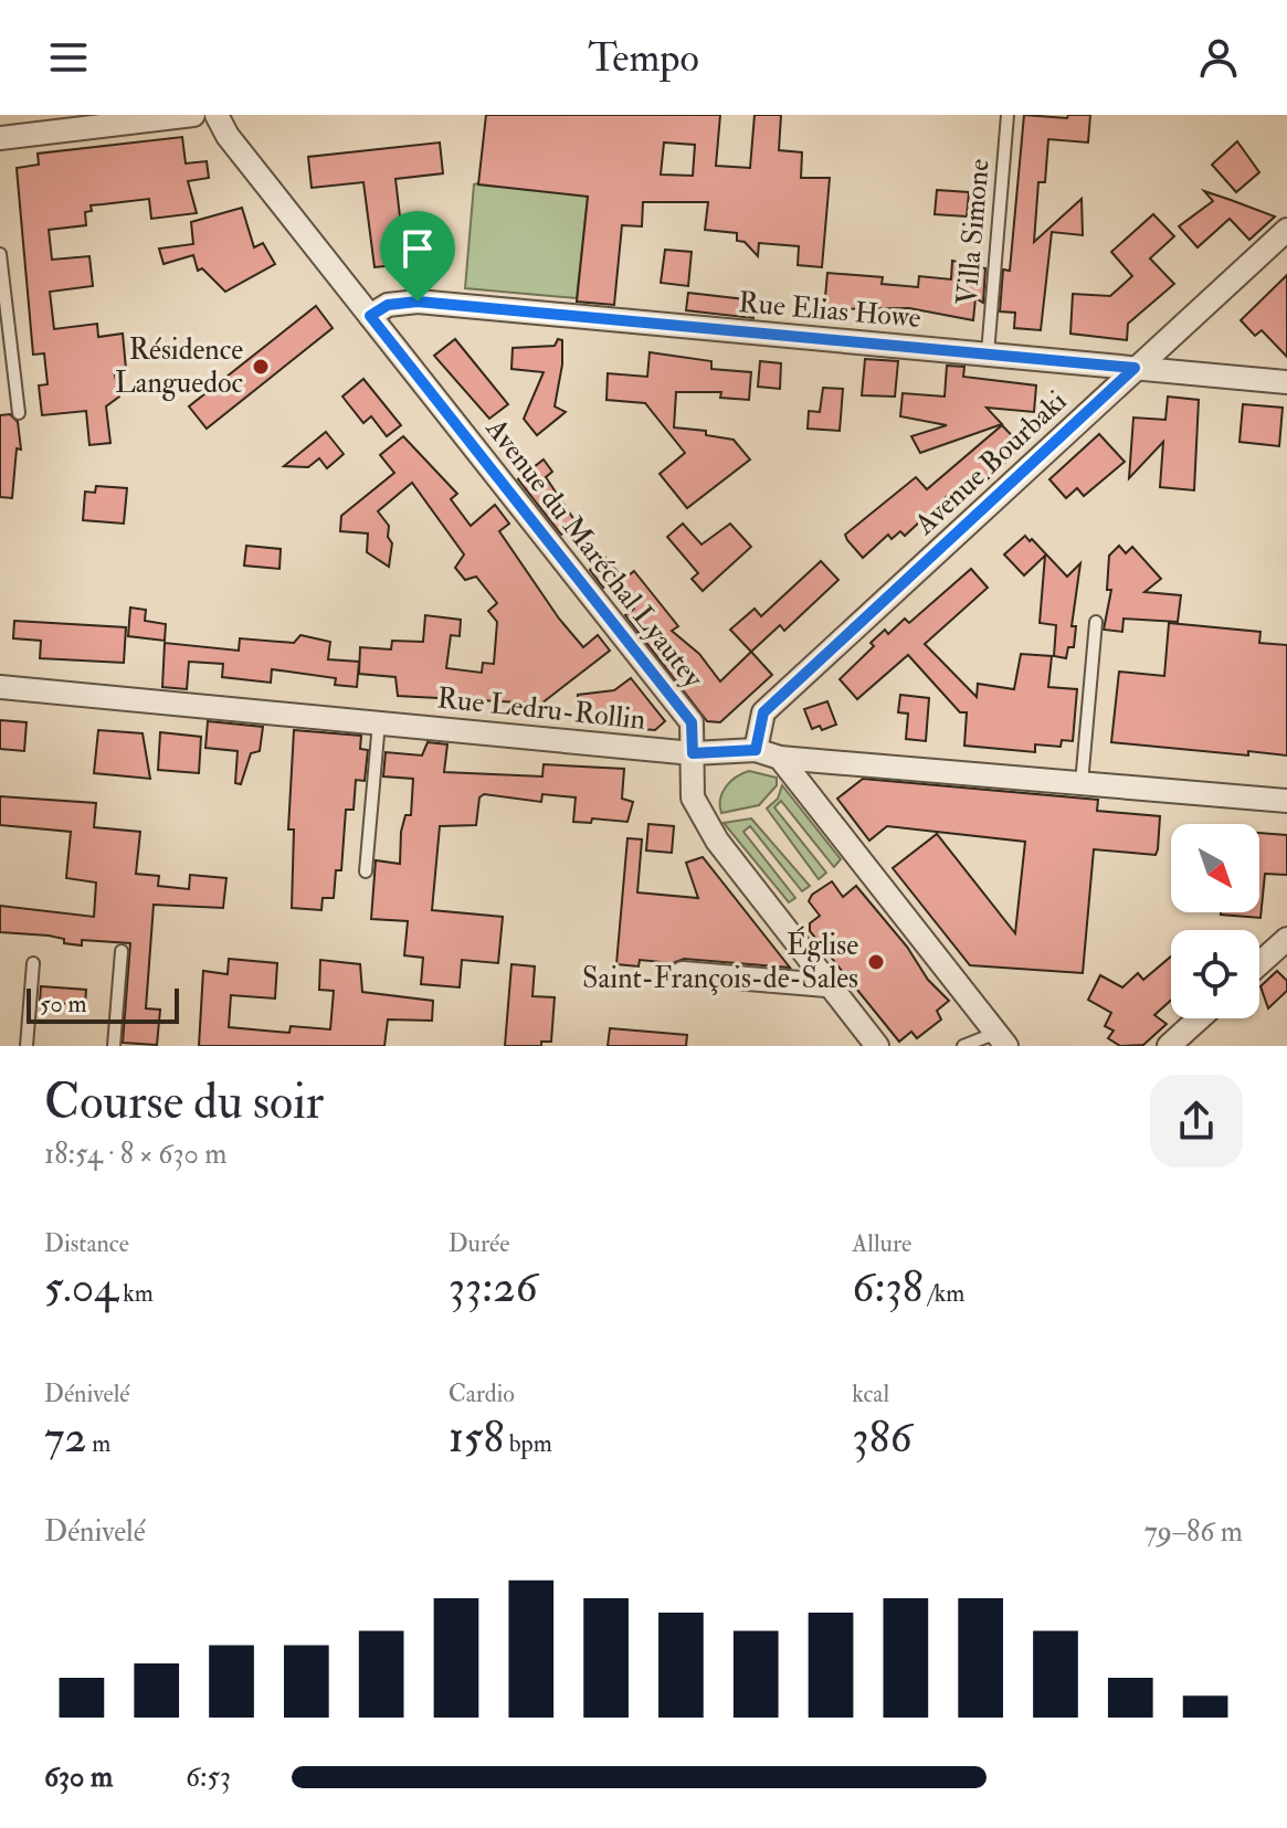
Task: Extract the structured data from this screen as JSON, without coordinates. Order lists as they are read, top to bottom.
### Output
{
  "streets": {
    "street": [
      "Rue Elias Howe",
      "Avenue Bourbaki",
      "Avenue du Maréchal Lyautey",
      "Rue Ledru-Rollin"
    ],
    "lane": ["Villa Simone"]
  },
  "crossings": [
    ["Villa Simone", "Rue Elias Howe"],
    ["Rue Elias Howe", "Avenue Bourbaki"],
    ["Rue Elias Howe", "Avenue du Maréchal Lyautey"],
    ["Avenue Bourbaki", "Rue Ledru-Rollin"],
    ["Avenue du Maréchal Lyautey", "Rue Ledru-Rollin"]
  ],
  "places": ["Résidence Languedoc", "Église Saint-François-de-Sales"],
  "scale_bar": "50 m",
  "north": "bottom right",
  "page": {
    "header": "Tempo",
    "scale": "50 m",
    "heading": ["Course du soir", "18:54 · 8 × 630 m"],
    "stats": [
      ["Distance", "5.04 km"],
      ["Durée", "33:26"],
      ["Allure", "6:38 /km"],
      ["Dénivelé", "72 m"],
      ["Cardio", "158 bpm"],
      ["kcal", "386"]
    ],
    "chart": ["Dénivelé", "79–86 m"],
    "list": [
      {
        "name": "630 m",
        "note": "6:53"
      }
    ]
  }
}
